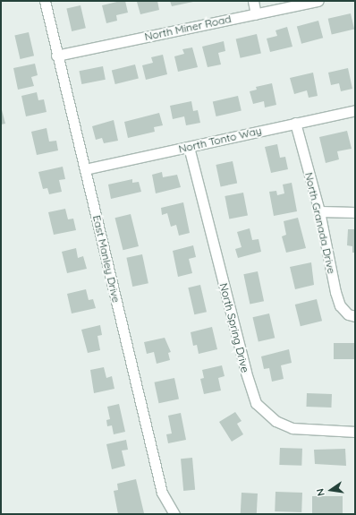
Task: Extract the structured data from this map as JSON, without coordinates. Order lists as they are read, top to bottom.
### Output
{
  "streets": {
    "street": [
      "North Miner Road",
      "North Tonto Way",
      "North Granada Drive",
      "East Manley Drive",
      "North Spring Drive"
    ]
  },
  "crossings": [
    ["North Miner Road", "East Manley Drive"],
    ["North Tonto Way", "North Granada Drive"],
    ["North Tonto Way", "East Manley Drive"],
    ["North Tonto Way", "North Spring Drive"]
  ],
  "north": "left"
}
